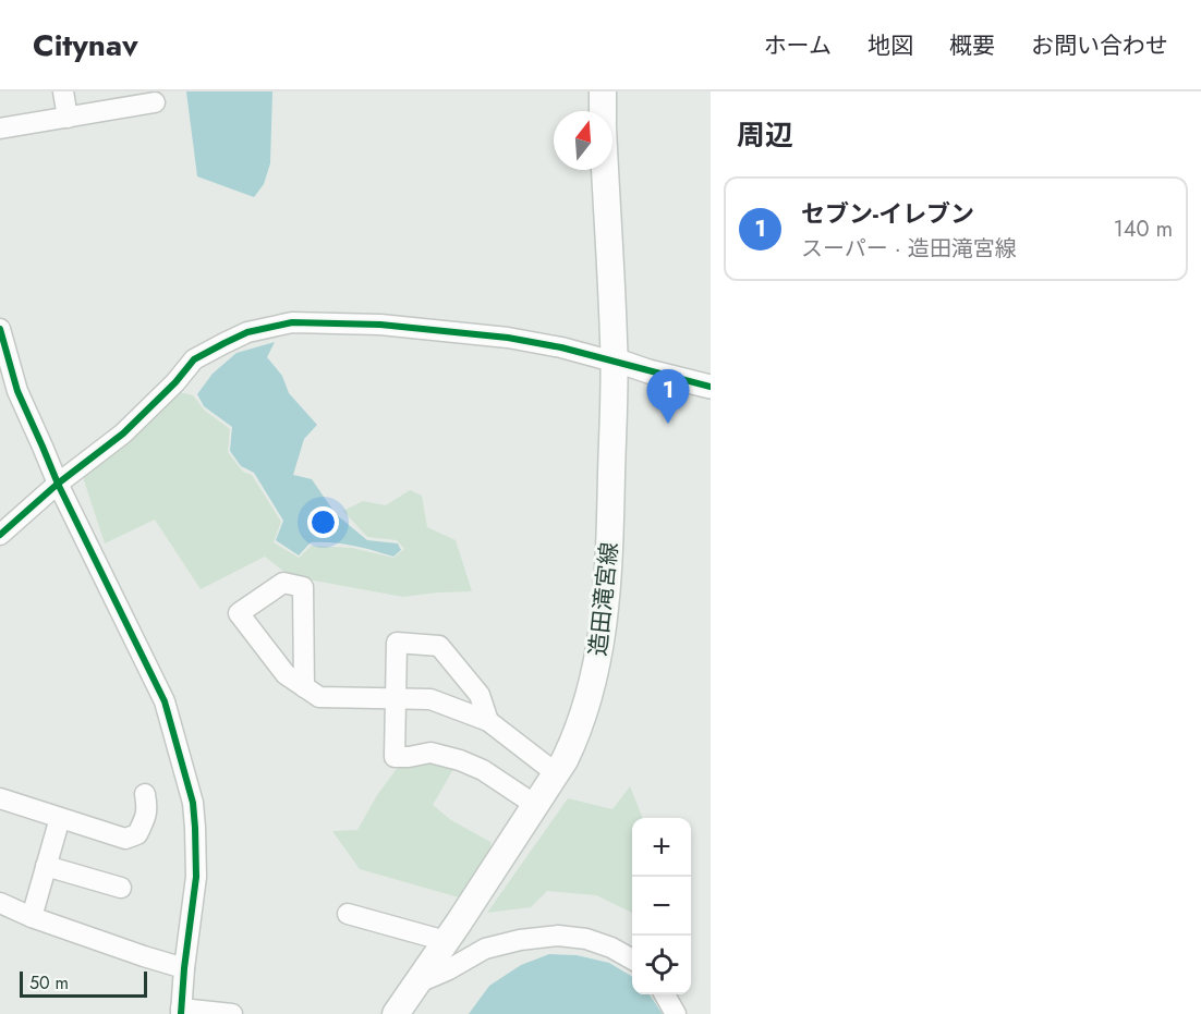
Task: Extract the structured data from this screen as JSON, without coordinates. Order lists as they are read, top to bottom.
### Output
{
  "streets": {
    "main road": ["造田滝宮線"]
  },
  "scale_bar": "50 m",
  "north": "top",
  "page": {
    "header": "Citynav",
    "nav": [
      "ホーム",
      "地図",
      "概要",
      "お問い合わせ"
    ],
    "heading": "周辺",
    "list": [
      {
        "mark": "1",
        "name": "セブン-イレブン",
        "note": "スーパー · 造田滝宮線",
        "value": "140 m"
      }
    ],
    "pins": "1",
    "map_buttons": ["+", "−"],
    "scale": "50 m"
  }
}
